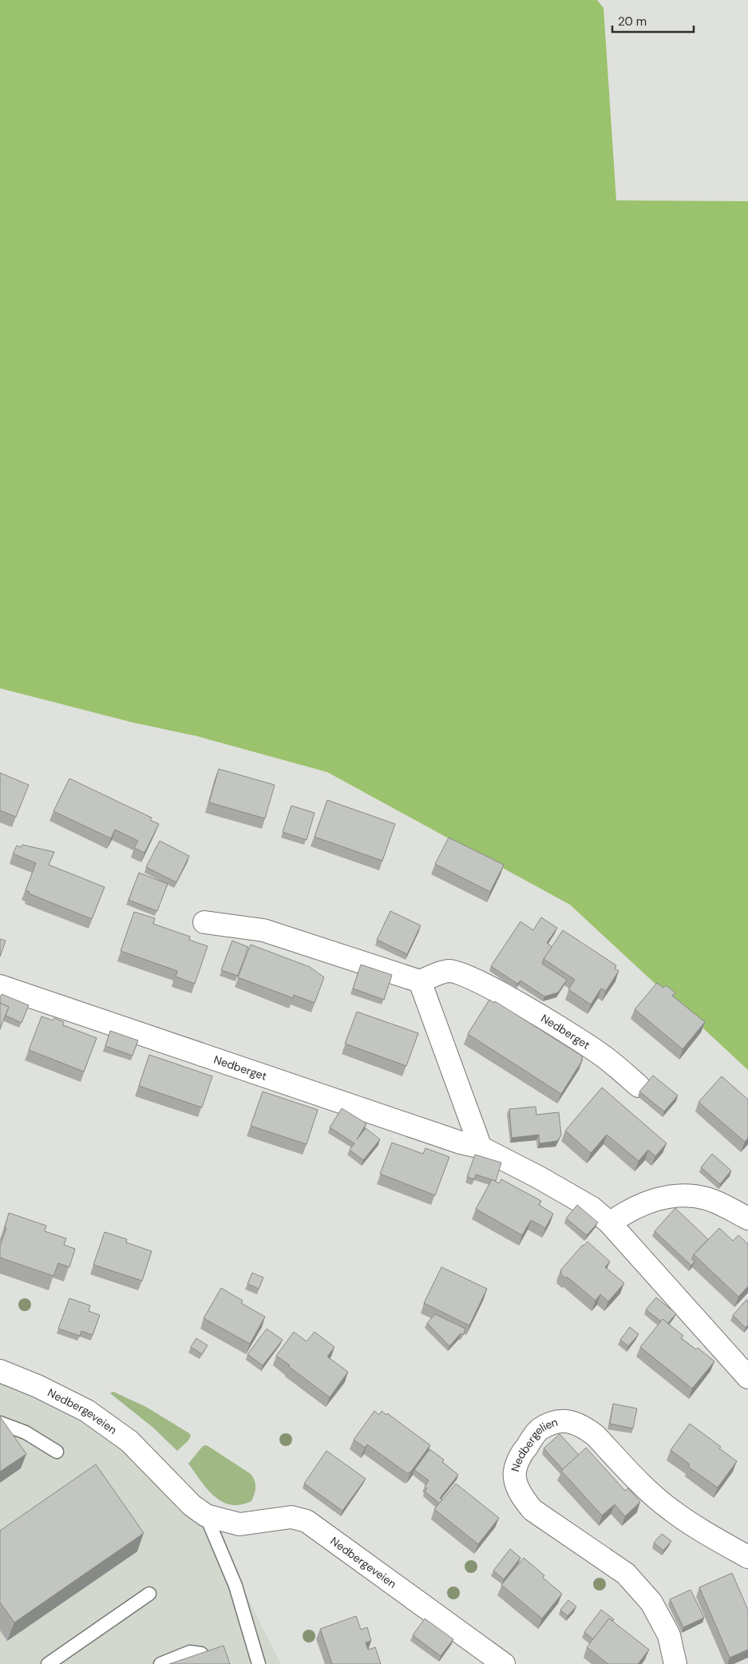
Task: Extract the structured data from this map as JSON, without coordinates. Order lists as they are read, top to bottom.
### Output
{
  "streets": {
    "street": ["Nedberget", "Nedbergeveien", "Nedbergelien"]
  },
  "scale_bar": "20 m"
}
